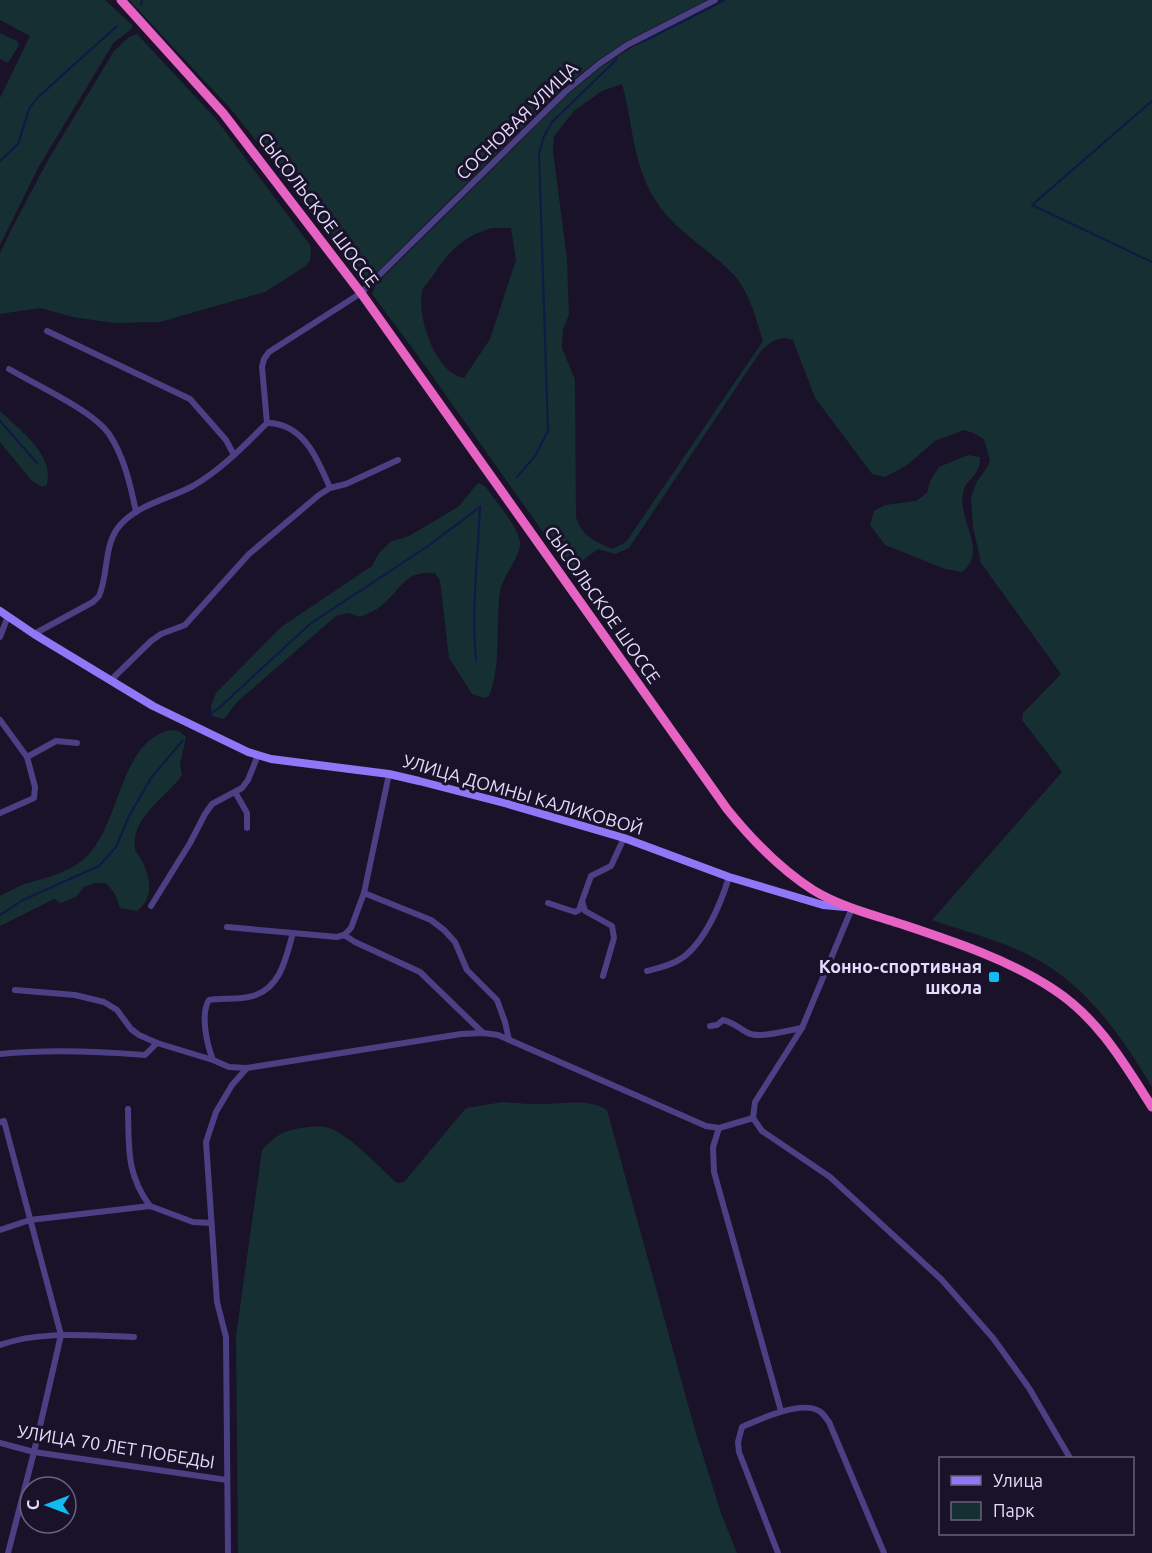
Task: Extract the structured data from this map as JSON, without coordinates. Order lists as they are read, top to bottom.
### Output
{
  "streets": {
    "highway": ["СЫСОЛЬСКОЕ ШОССЕ"],
    "main road": ["УЛИЦА ДОМНЫ КАЛИКОВОЙ"],
    "street": ["СОСНОВАЯ УЛИЦА", "УЛИЦА 70 ЛЕТ ПОБЕДЫ"]
  },
  "crossings": [
    ["СОСНОВАЯ УЛИЦА", "СЫСОЛЬСКОЕ ШОССЕ"],
    ["СЫСОЛЬСКОЕ ШОССЕ", "УЛИЦА ДОМНЫ КАЛИКОВОЙ"]
  ],
  "places": {
    "transit": ["Конно-спортивная школа"]
  },
  "legend": ["Улица", "Парк"],
  "north": "left"
}
